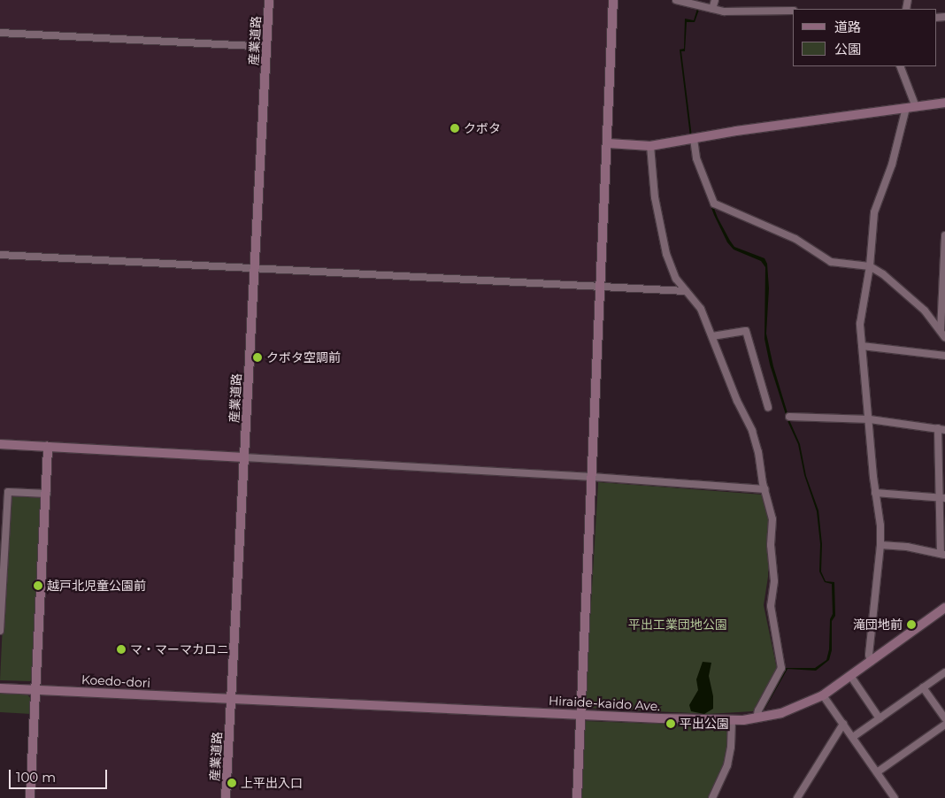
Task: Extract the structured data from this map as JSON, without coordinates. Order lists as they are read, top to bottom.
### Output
{
  "streets": {
    "street": ["産業道路", "Koedo-dori", "Hiraide-kaido Ave."]
  },
  "crossings": [
    ["産業道路", "Koedo-dori"],
    ["産業道路", "Hiraide-kaido Ave."],
    ["Koedo-dori", "Hiraide-kaido Ave."]
  ],
  "parks": ["平出工業団地公園"],
  "places": [
    "クボタ",
    "クボタ空調前",
    "越戸北児童公園前",
    "滝団地前",
    "マ・マーマカロニ",
    "平出公園",
    "上平出入口"
  ],
  "legend": ["道路", "公園"],
  "scale_bar": "100 m"
}
